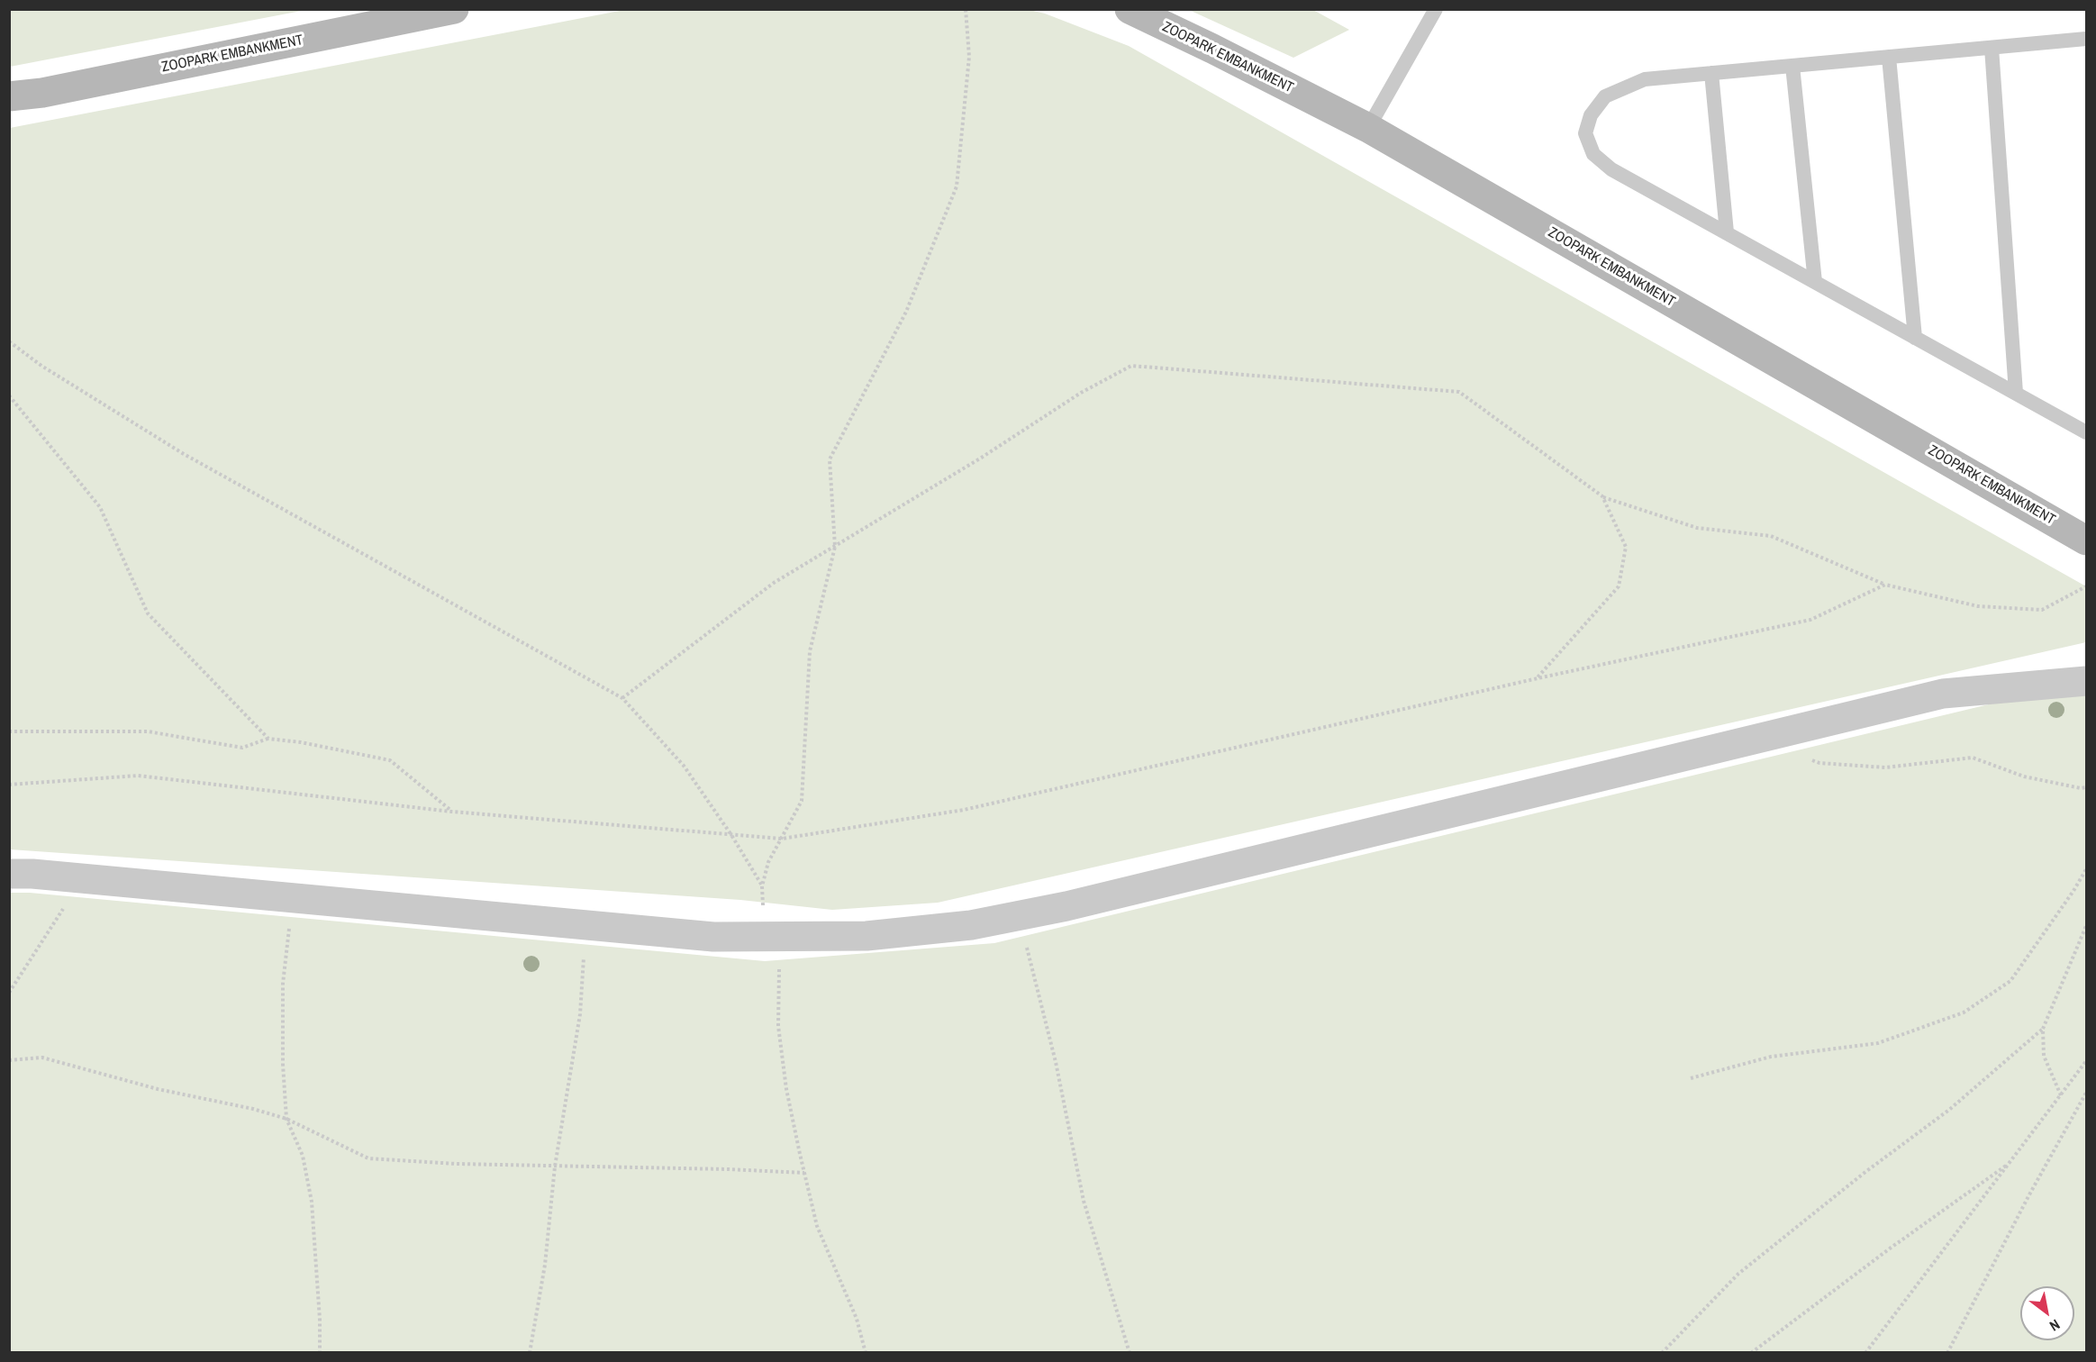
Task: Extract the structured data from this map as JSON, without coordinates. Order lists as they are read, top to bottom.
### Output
{
  "streets": {
    "main road": ["ZOOPARK EMBANKMENT"]
  },
  "north": "bottom right"
}
